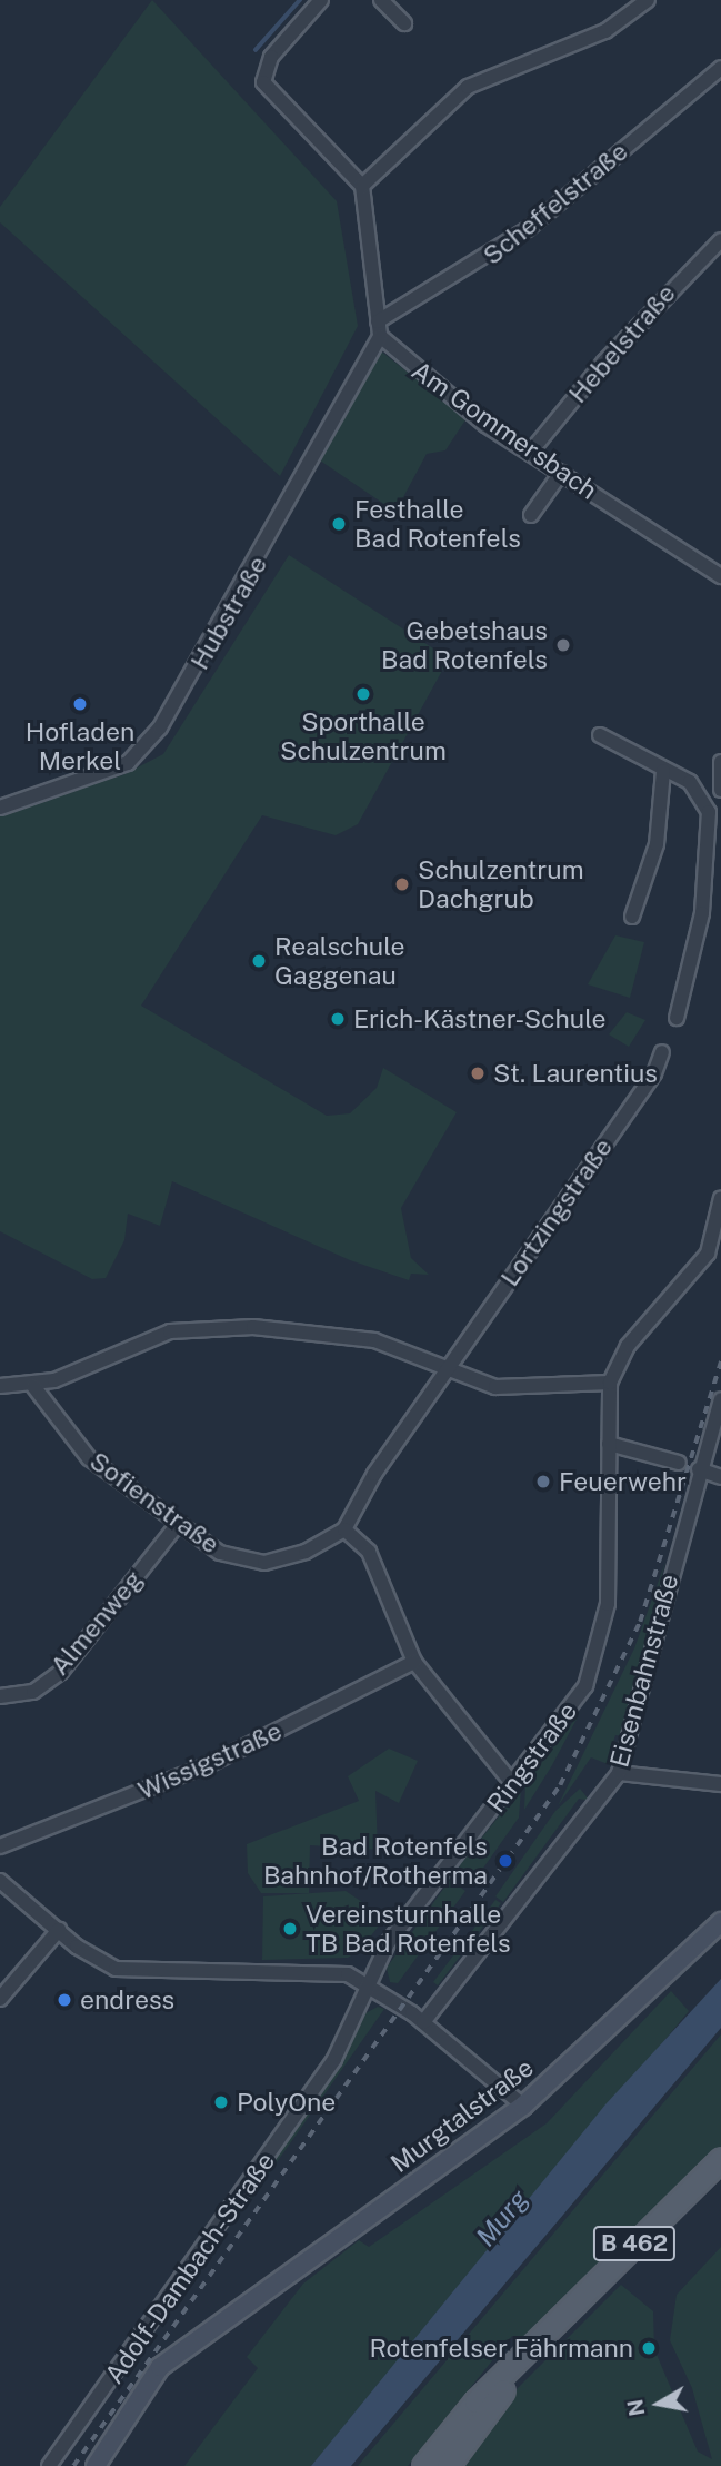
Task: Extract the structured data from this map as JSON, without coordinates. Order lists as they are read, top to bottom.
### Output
{
  "streets": {
    "main road": ["B 462"],
    "street": [
      "Scheffelstraße",
      "Hebelstraße",
      "Am Gommersbach",
      "Hubstraße",
      "Lortzingstraße",
      "Sofienstraße",
      "Almenweg",
      "Eisenbahnstraße",
      "Ringstraße",
      "Wissigstraße",
      "Murgtalstraße",
      "Adolf-Dambach-Straße"
    ]
  },
  "crossings": [
    ["Scheffelstraße", "Am Gommersbach"],
    ["Scheffelstraße", "Hubstraße"],
    ["Hebelstraße", "Am Gommersbach"],
    ["Am Gommersbach", "Hubstraße"],
    ["Lortzingstraße", "Sofienstraße"],
    ["Sofienstraße", "Almenweg"],
    ["Ringstraße", "Adolf-Dambach-Straße"]
  ],
  "water": ["Murg"],
  "places": [
    "Festhalle Bad Rotenfels",
    "Gebetshaus Bad Rotenfels",
    "Sporthalle Schulzentrum",
    "Hofladen Merkel",
    "Schulzentrum Dachgrub",
    "Realschule Gaggenau",
    "Erich-Kästner-Schule",
    "St. Laurentius",
    "Feuerwehr",
    "Bad Rotenfels Bahnhof/Rotherma",
    "Vereinsturnhalle TB Bad Rotenfels",
    "endress",
    "PolyOne",
    "Rotenfelser Fährmann"
  ],
  "north": "left"
}
